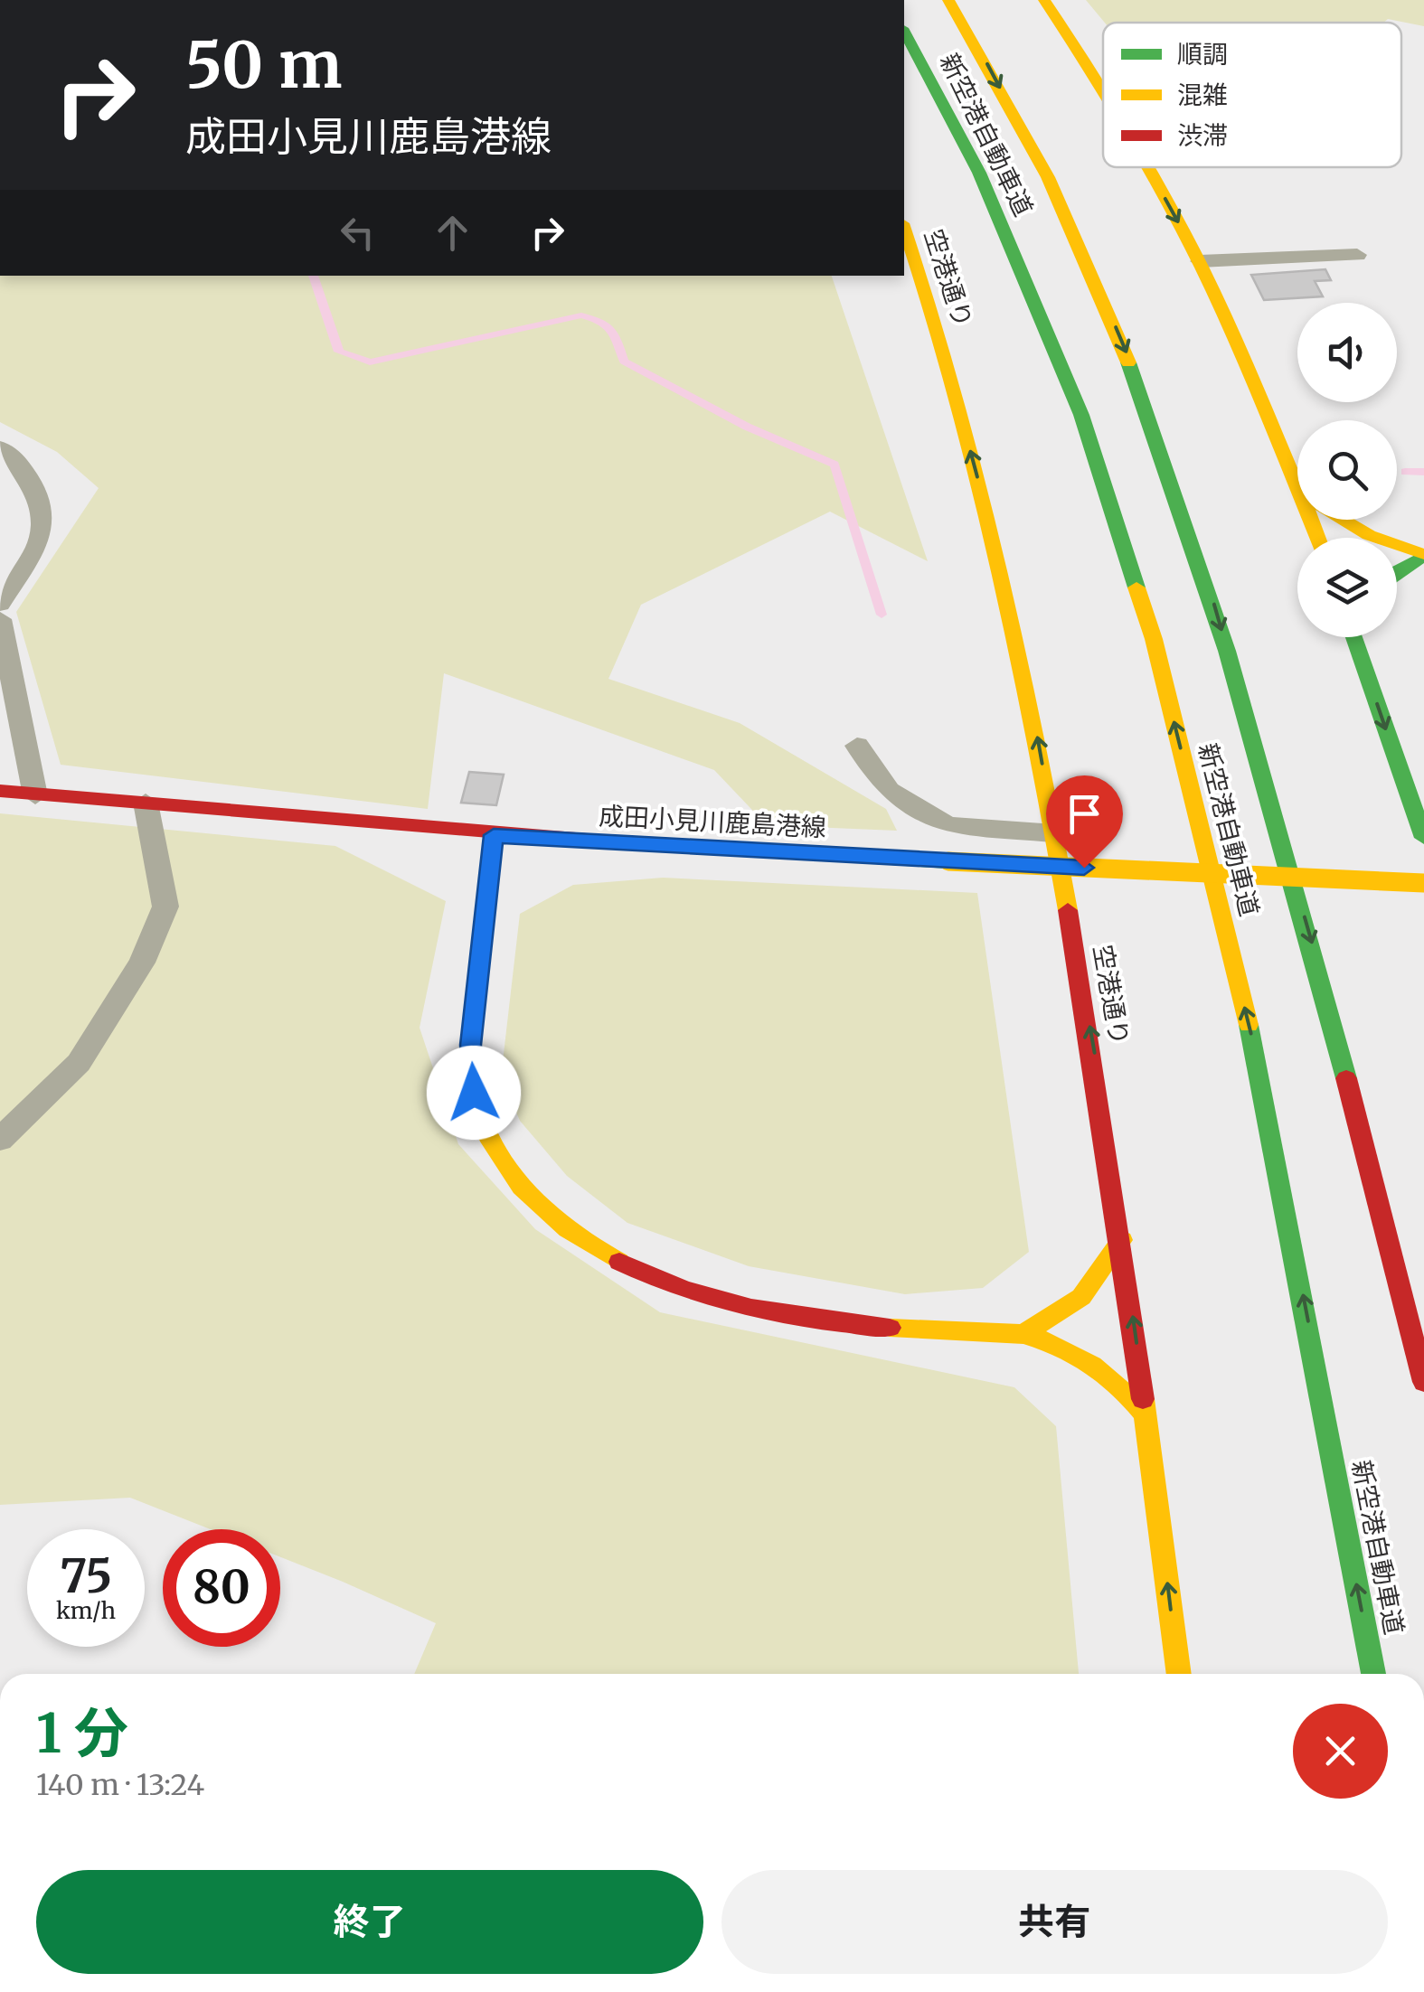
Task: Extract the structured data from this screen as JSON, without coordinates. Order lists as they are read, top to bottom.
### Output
{
  "streets": {
    "main road": ["新空港自動車道", "空港通り", "成田小見川鹿島港線"]
  },
  "one_way": ["空港通り"],
  "legend": ["順調", "混雑", "渋滞"],
  "page": {
    "turn": ["50 m", "成田小見川鹿島港線"],
    "speed": "75 km/h",
    "limit": "80",
    "heading": ["1 分", "140 m · 13:24"],
    "buttons": ["終了", "共有"]
  }
}
